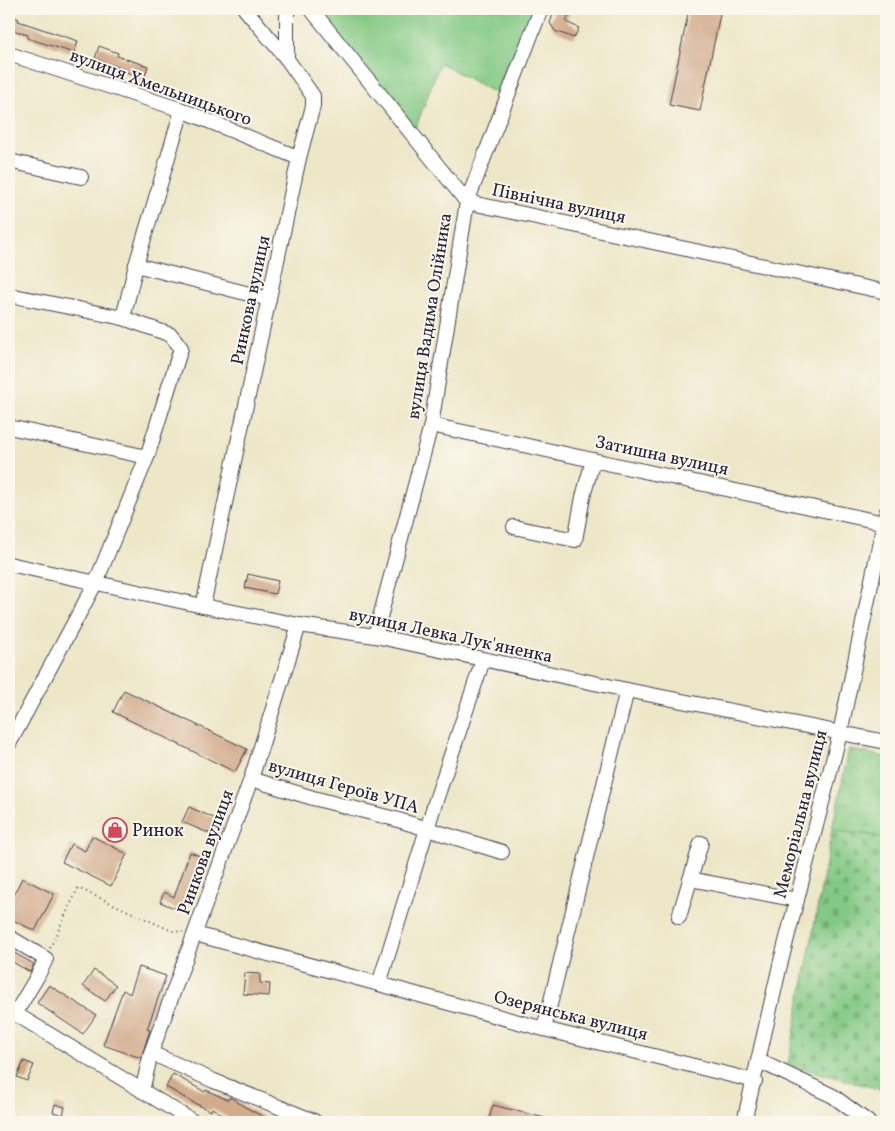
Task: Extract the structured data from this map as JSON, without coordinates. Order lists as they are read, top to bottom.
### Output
{
  "streets": {
    "street": [
      "вулиця Хмельницького",
      "Північна вулиця",
      "Ринкова вулиця",
      "вулиця Вадима Олійника",
      "Затишна вулиця",
      "вулиця Левка Лук'яненка",
      "вулиця Героїв УПА",
      "Меморіальна вулиця",
      "Озерянська вулиця"
    ]
  },
  "crossings": [
    ["вулиця Хмельницького", "Ринкова вулиця"],
    ["Північна вулиця", "вулиця Вадима Олійника"],
    ["Ринкова вулиця", "вулиця Левка Лук'яненка"],
    ["Ринкова вулиця", "вулиця Героїв УПА"],
    ["Ринкова вулиця", "Озерянська вулиця"],
    ["вулиця Вадима Олійника", "Затишна вулиця"],
    ["вулиця Вадима Олійника", "вулиця Левка Лук'яненка"],
    ["Затишна вулиця", "Меморіальна вулиця"],
    ["вулиця Левка Лук'яненка", "вулиця Героїв УПА"],
    ["вулиця Левка Лук'яненка", "Меморіальна вулиця"],
    ["Меморіальна вулиця", "Озерянська вулиця"]
  ],
  "places": {
    "shop": ["Ринок"]
  }
}
